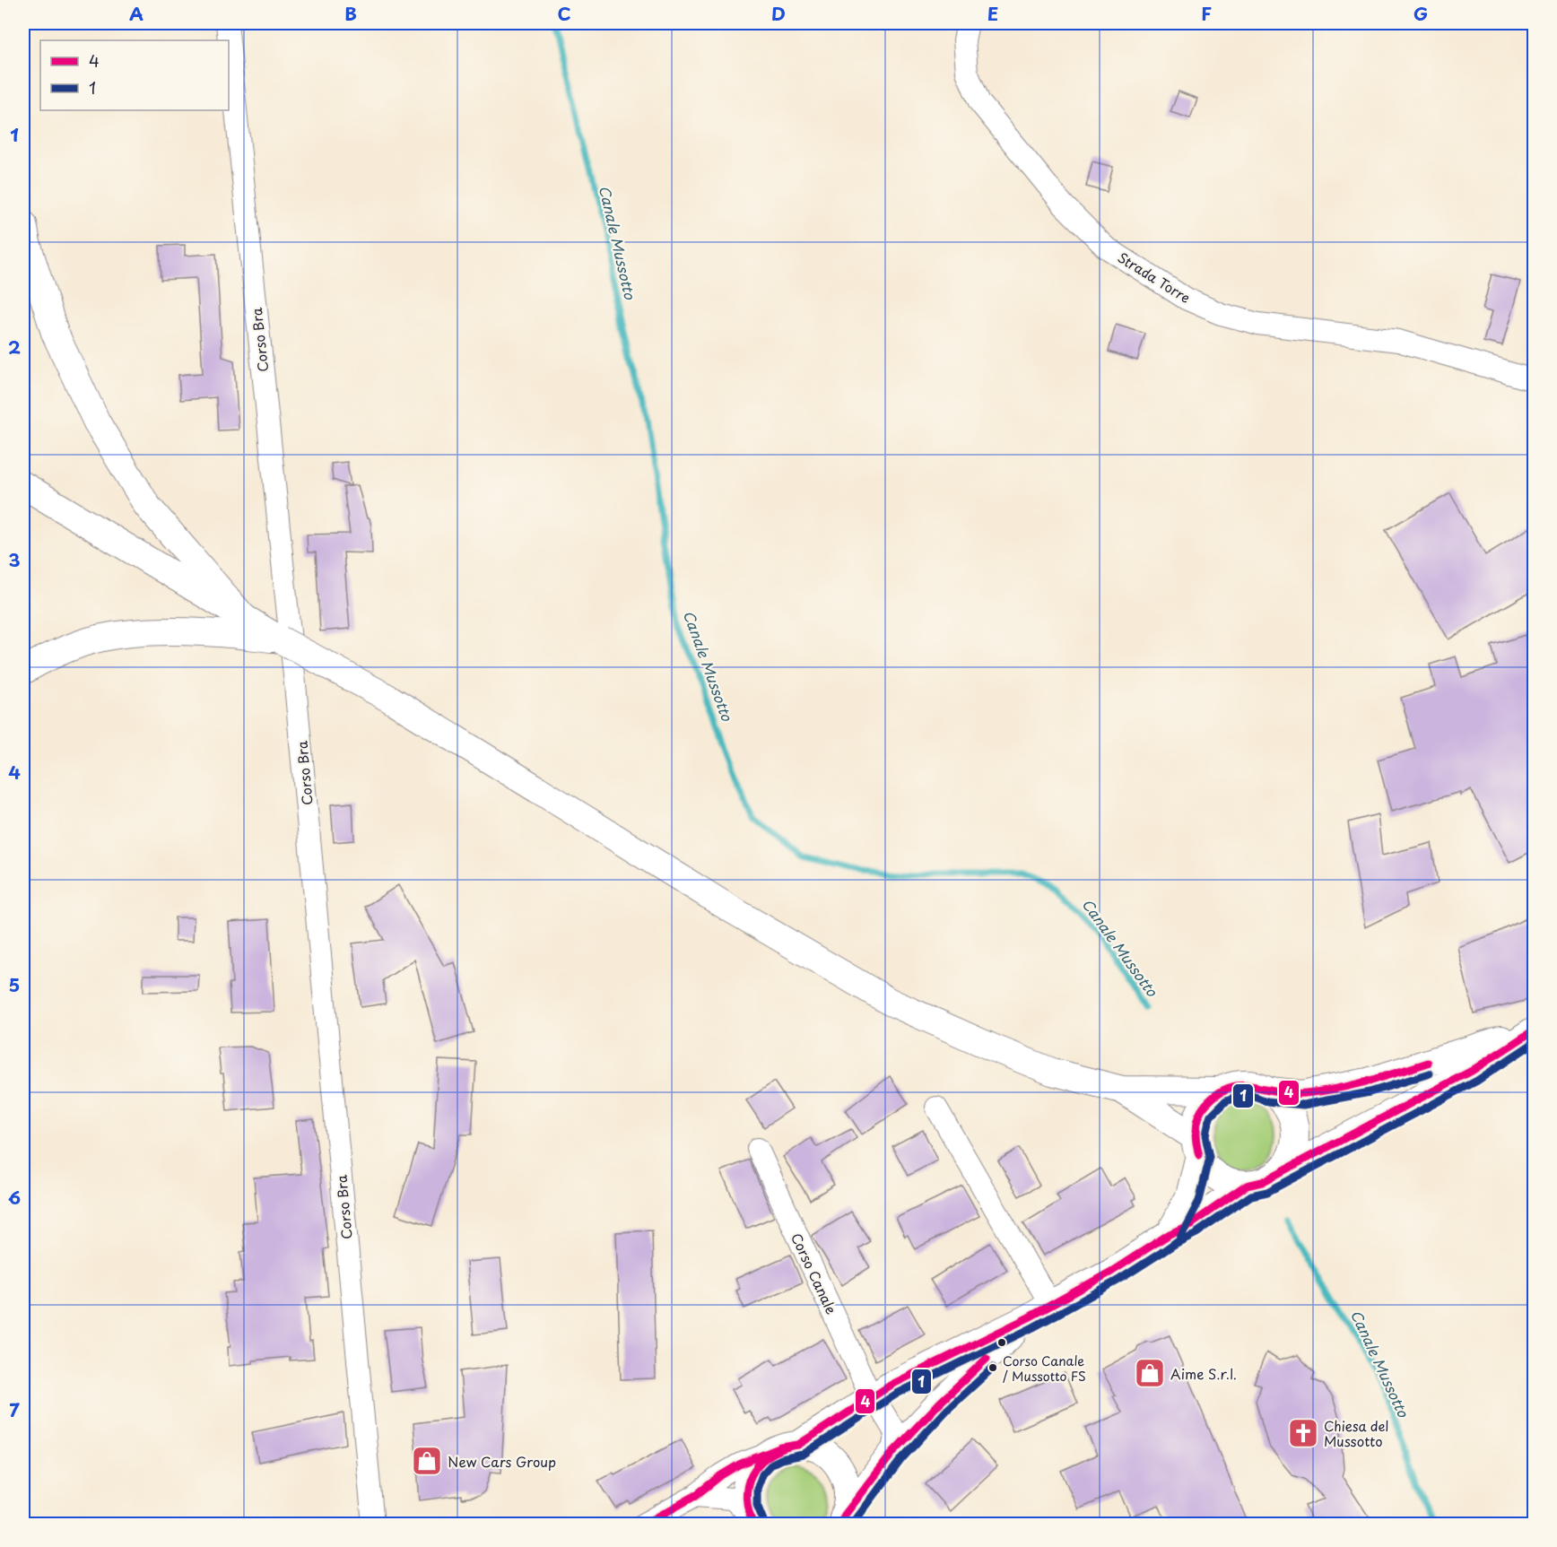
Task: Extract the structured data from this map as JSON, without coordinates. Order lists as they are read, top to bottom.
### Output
{
  "streets": {
    "street": ["Strada Torre", "Corso Bra", "Corso Canale"]
  },
  "water": ["Canale Mussotto"],
  "places": {
    "other": ["Corso Canale / Mussotto FS"],
    "shop": ["Aime S.r.l.", "New Cars Group"],
    "church": ["Chiesa del Mussotto"]
  },
  "lines": ["transit line 4", "transit line 1"],
  "legend": ["4", "1"],
  "grid": {
    "columns": [
      "A",
      "B",
      "C",
      "D",
      "E",
      "F",
      "G"
    ],
    "rows": [
      "1",
      "2",
      "3",
      "4",
      "5",
      "6",
      "7"
    ]
  }
}
